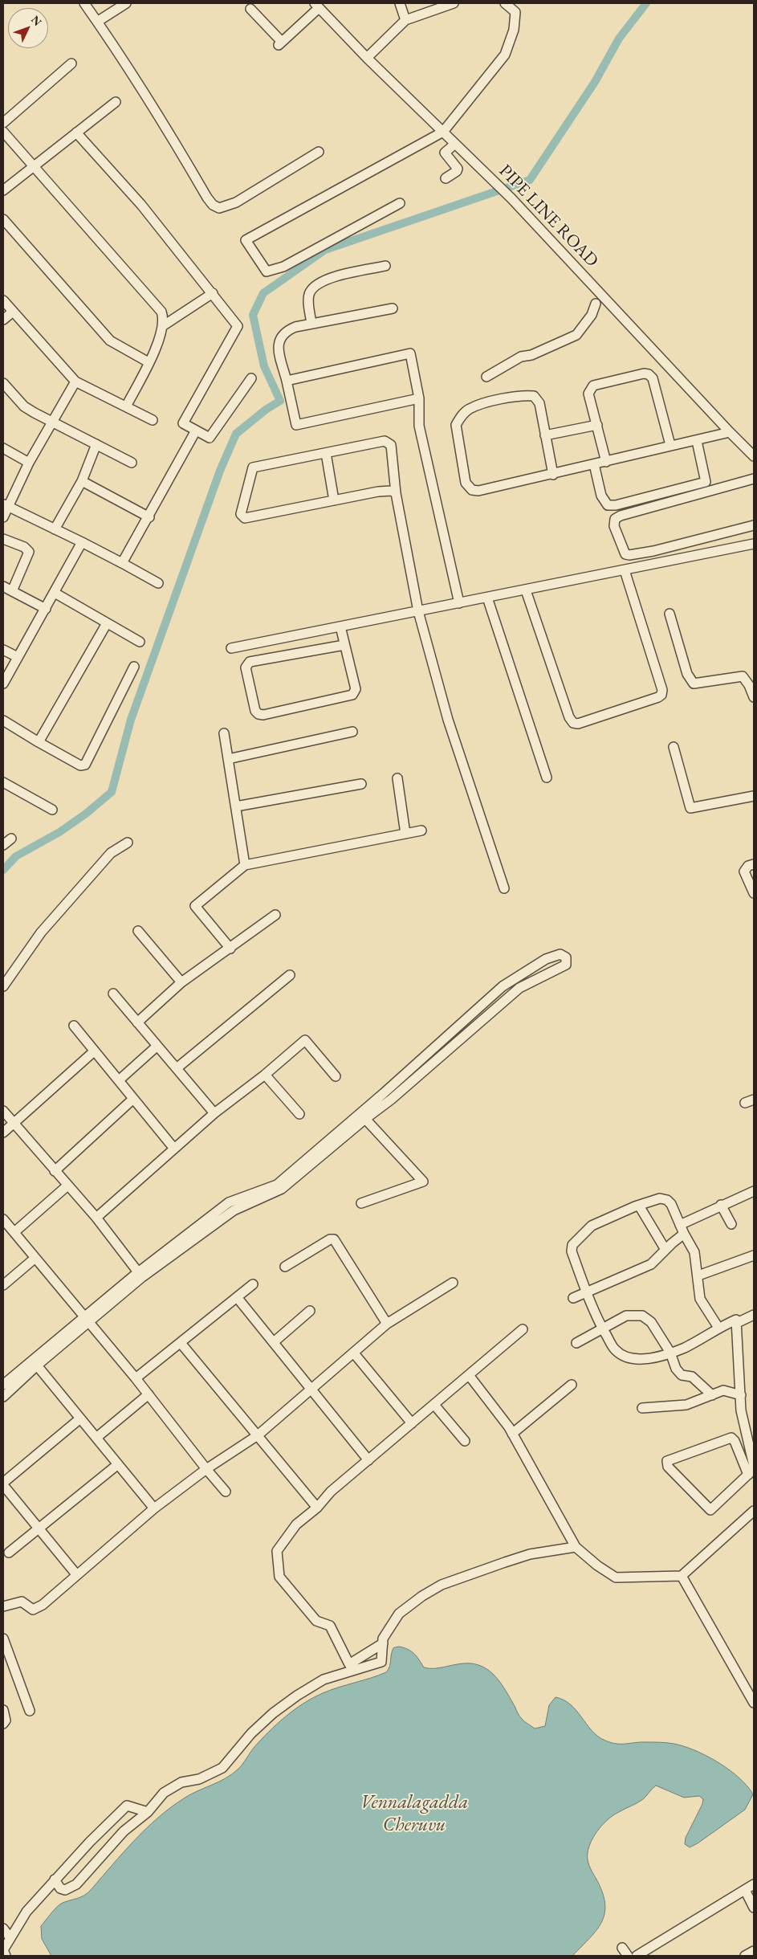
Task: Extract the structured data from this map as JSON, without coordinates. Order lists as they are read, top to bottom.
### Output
{
  "streets": {
    "street": ["PIPE LINE ROAD"]
  },
  "water": ["Vennalagadda Cheruvu"],
  "north": "top right"
}
